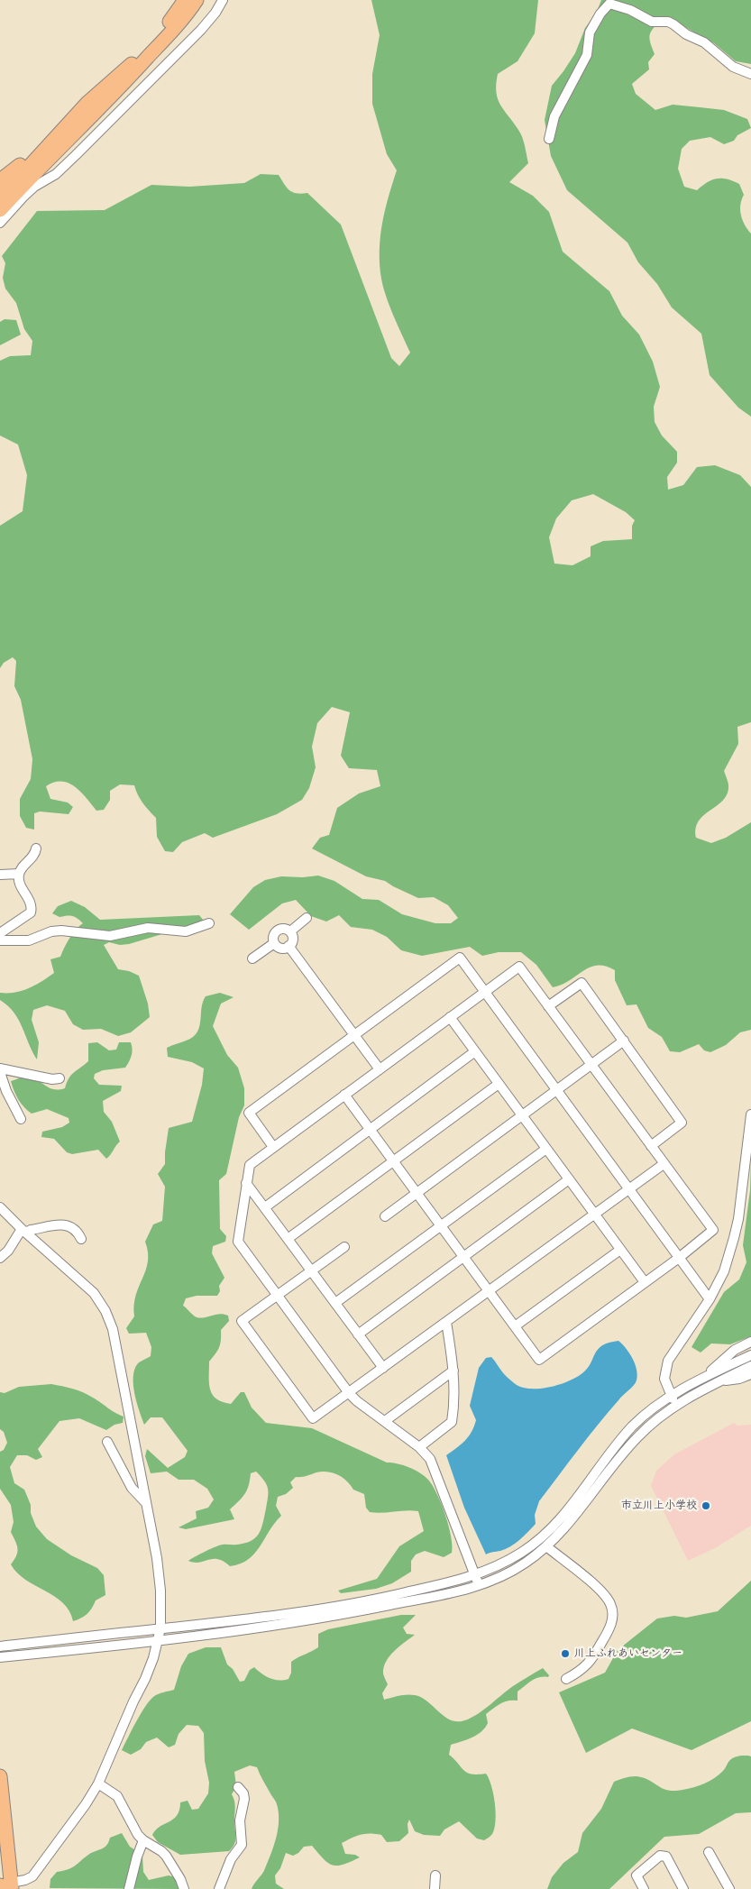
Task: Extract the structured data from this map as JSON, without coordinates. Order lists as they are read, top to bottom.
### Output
{
  "places": ["市立川上小学校", "川上ふれあいセンター"]
}
